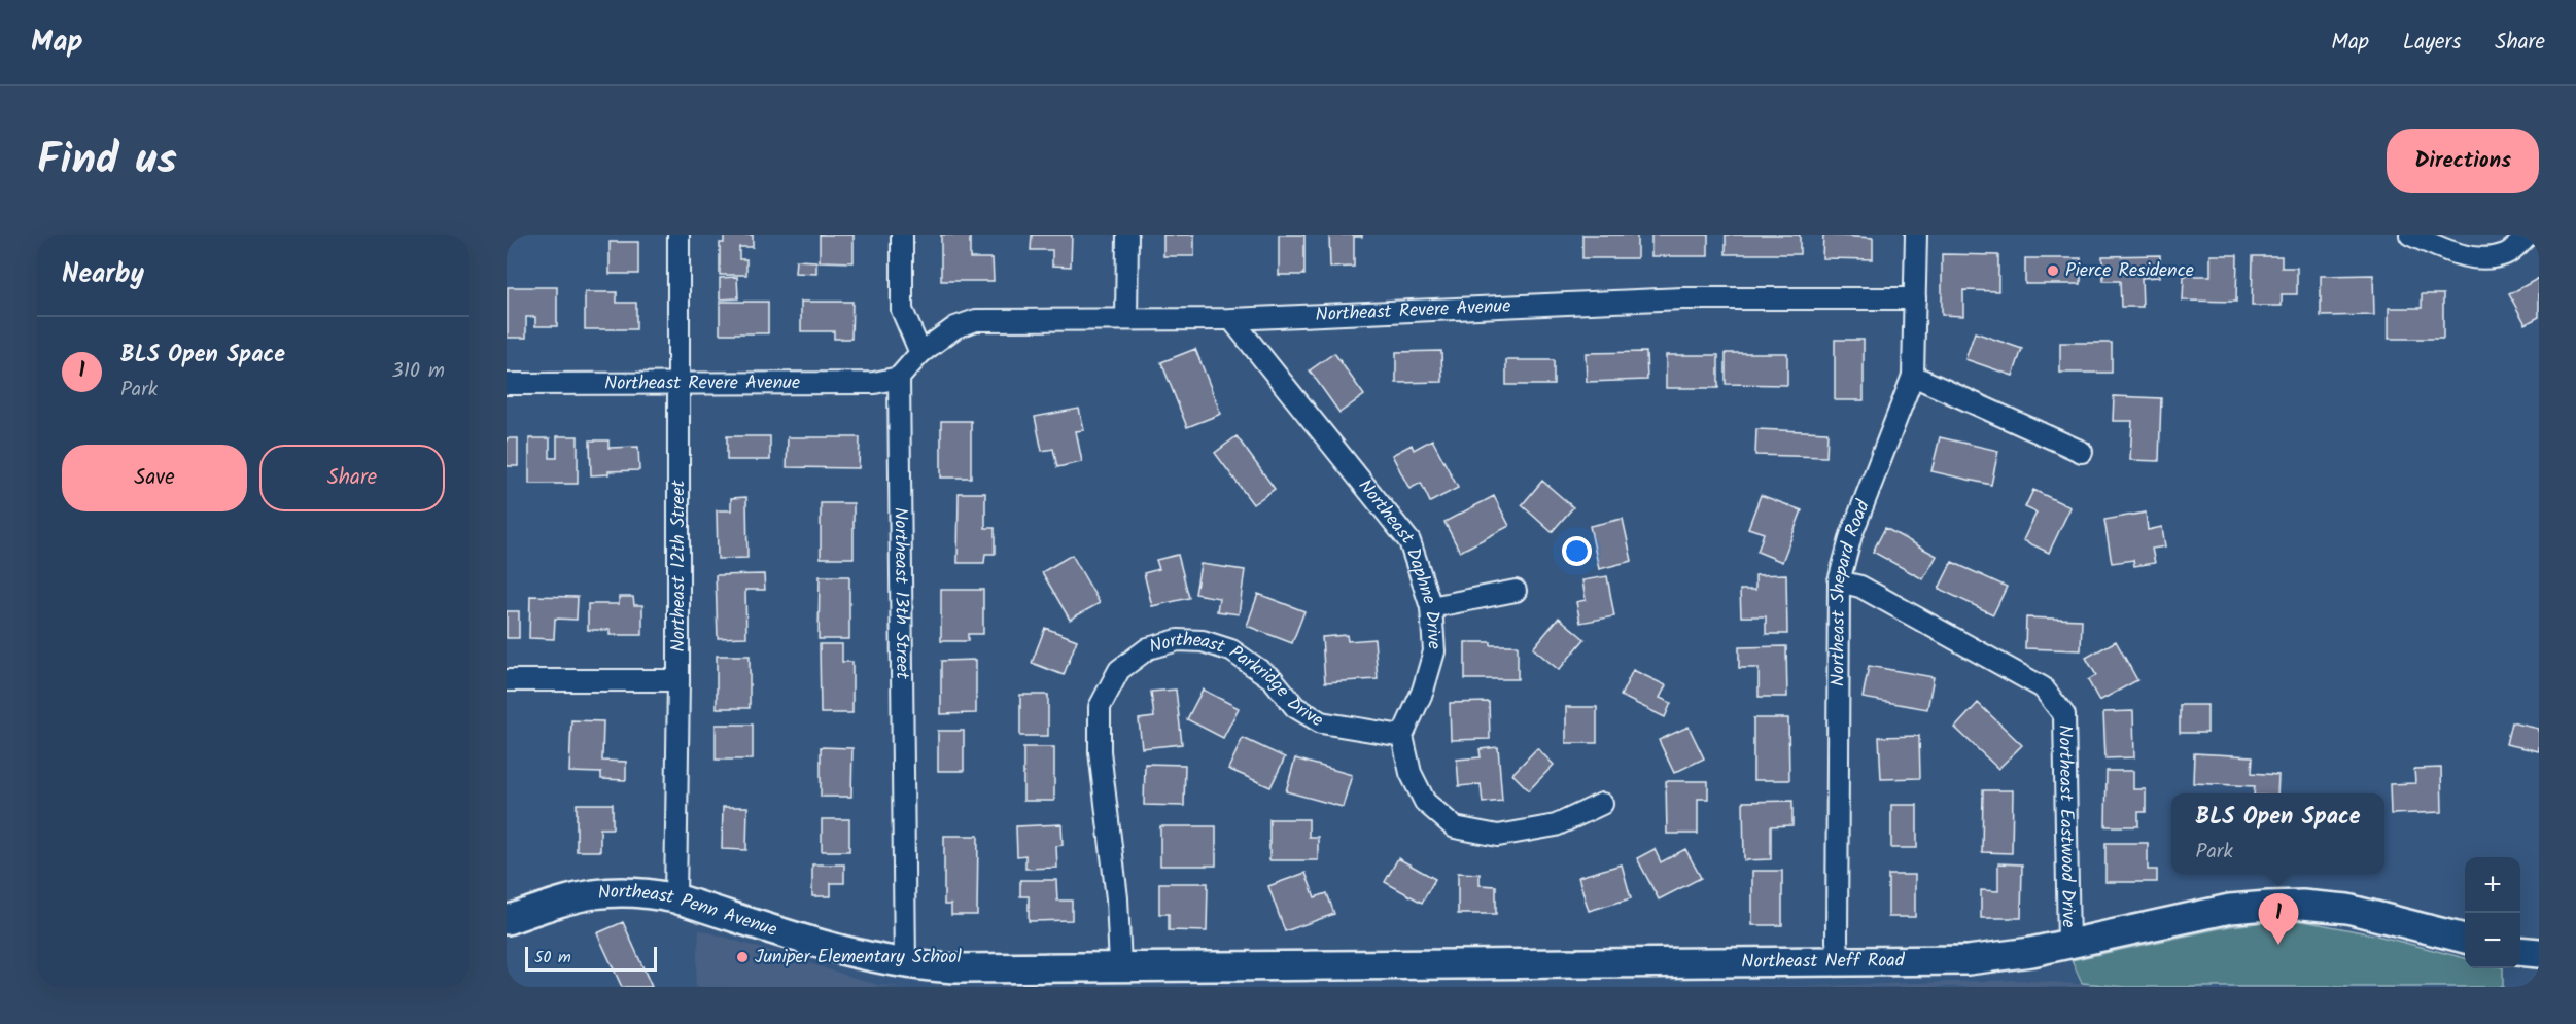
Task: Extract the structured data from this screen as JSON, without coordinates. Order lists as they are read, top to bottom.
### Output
{
  "streets": {
    "main road": ["Northeast Penn Avenue", "Northeast Neff Road"],
    "street": [
      "Northeast Revere Avenue",
      "Northeast 12th Street",
      "Northeast Daphne Drive",
      "Northeast 13th Street",
      "Northeast Shepard Road",
      "Northeast Parkridge Drive",
      "Northeast Eastwood Drive"
    ]
  },
  "crossings": [
    ["Northeast Revere Avenue", "Northeast 12th Street"],
    ["Northeast Revere Avenue", "Northeast Daphne Drive"],
    ["Northeast Revere Avenue", "Northeast 13th Street"],
    ["Northeast Revere Avenue", "Northeast Shepard Road"],
    ["Northeast 12th Street", "Northeast Penn Avenue"],
    ["Northeast Daphne Drive", "Northeast Parkridge Drive"],
    ["Northeast 13th Street", "Northeast Penn Avenue"],
    ["Northeast 13th Street", "Northeast Neff Road"],
    ["Northeast Shepard Road", "Northeast Eastwood Drive"],
    ["Northeast Shepard Road", "Northeast Neff Road"],
    ["Northeast Parkridge Drive", "Northeast Neff Road"],
    ["Northeast Eastwood Drive", "Northeast Neff Road"],
    ["Northeast Penn Avenue", "Northeast Neff Road"]
  ],
  "places": ["Pierce Residence", "Juniper Elementary School"],
  "scale_bar": "50 m",
  "page": {
    "header": "Map",
    "nav": ["Map", "Layers", "Share"],
    "title": "Find us",
    "buttons": [
      "Directions",
      ["Save", "Share"]
    ],
    "heading": "Nearby",
    "list": [
      {
        "mark": "1",
        "name": "BLS Open Space",
        "note": "Park",
        "value": "310 m"
      }
    ],
    "popup": ["BLS Open Space", "Park"],
    "map_buttons": ["+", "−"],
    "pins": "1",
    "scale": "50 m"
  }
}
